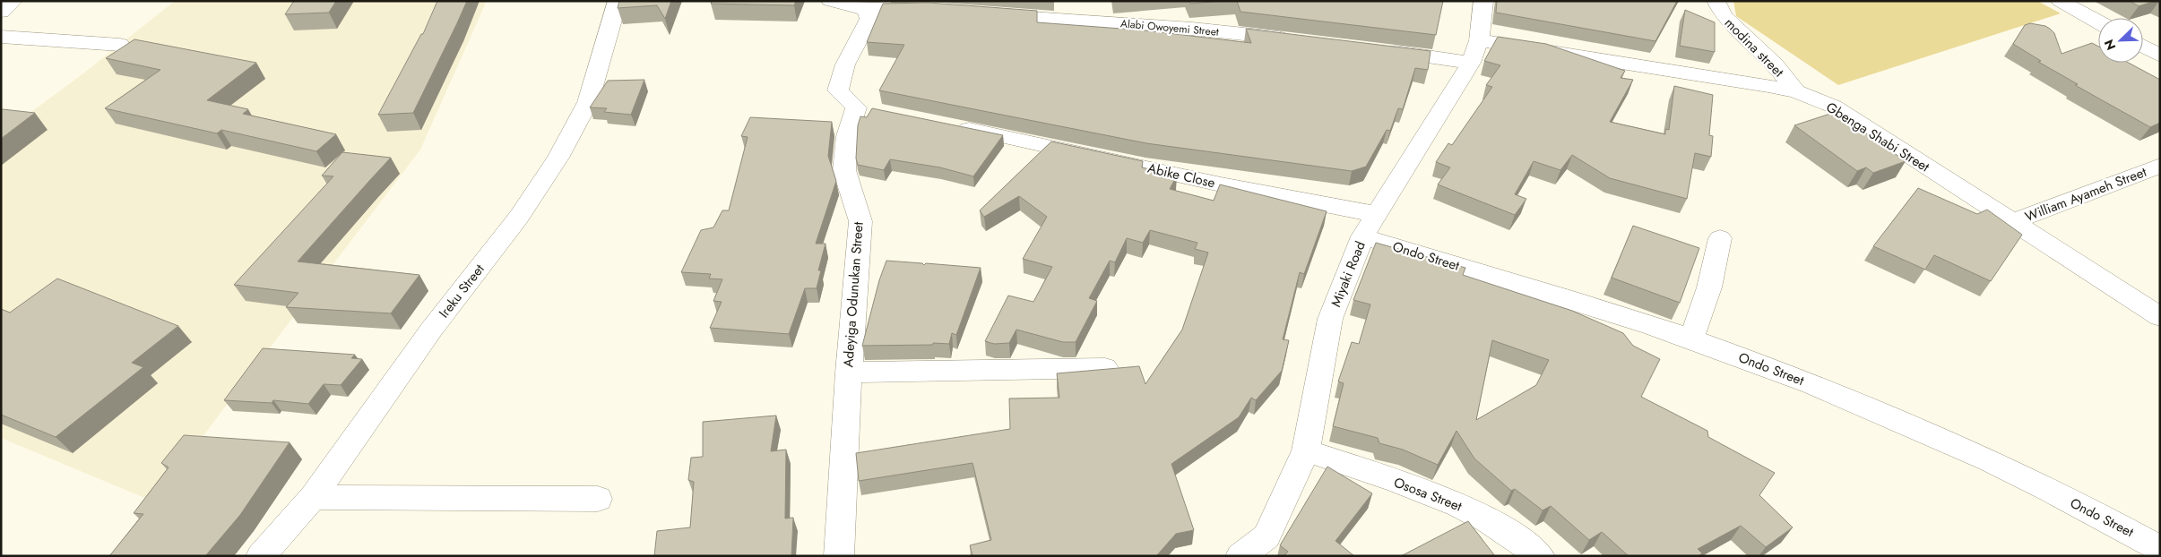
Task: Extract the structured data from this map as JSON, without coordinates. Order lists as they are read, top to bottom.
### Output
{
  "streets": {
    "street": [
      "Alabi Owoyemi Street",
      "modina street",
      "Gbenga Shabi Street",
      "Abike Close",
      "William Ayameh Street",
      "Ondo Street",
      "Miyaki Road",
      "Ireku Street",
      "Adeyiga Odunukan Street",
      "Ososa Street"
    ]
  },
  "crossings": [
    ["modina street", "Gbenga Shabi Street"],
    ["Gbenga Shabi Street", "William Ayameh Street"],
    ["Gbenga Shabi Street", "Miyaki Road"],
    ["Abike Close", "Miyaki Road"],
    ["Ondo Street", "Miyaki Road"],
    ["Miyaki Road", "Ososa Street"]
  ],
  "north": "bottom left"
}
